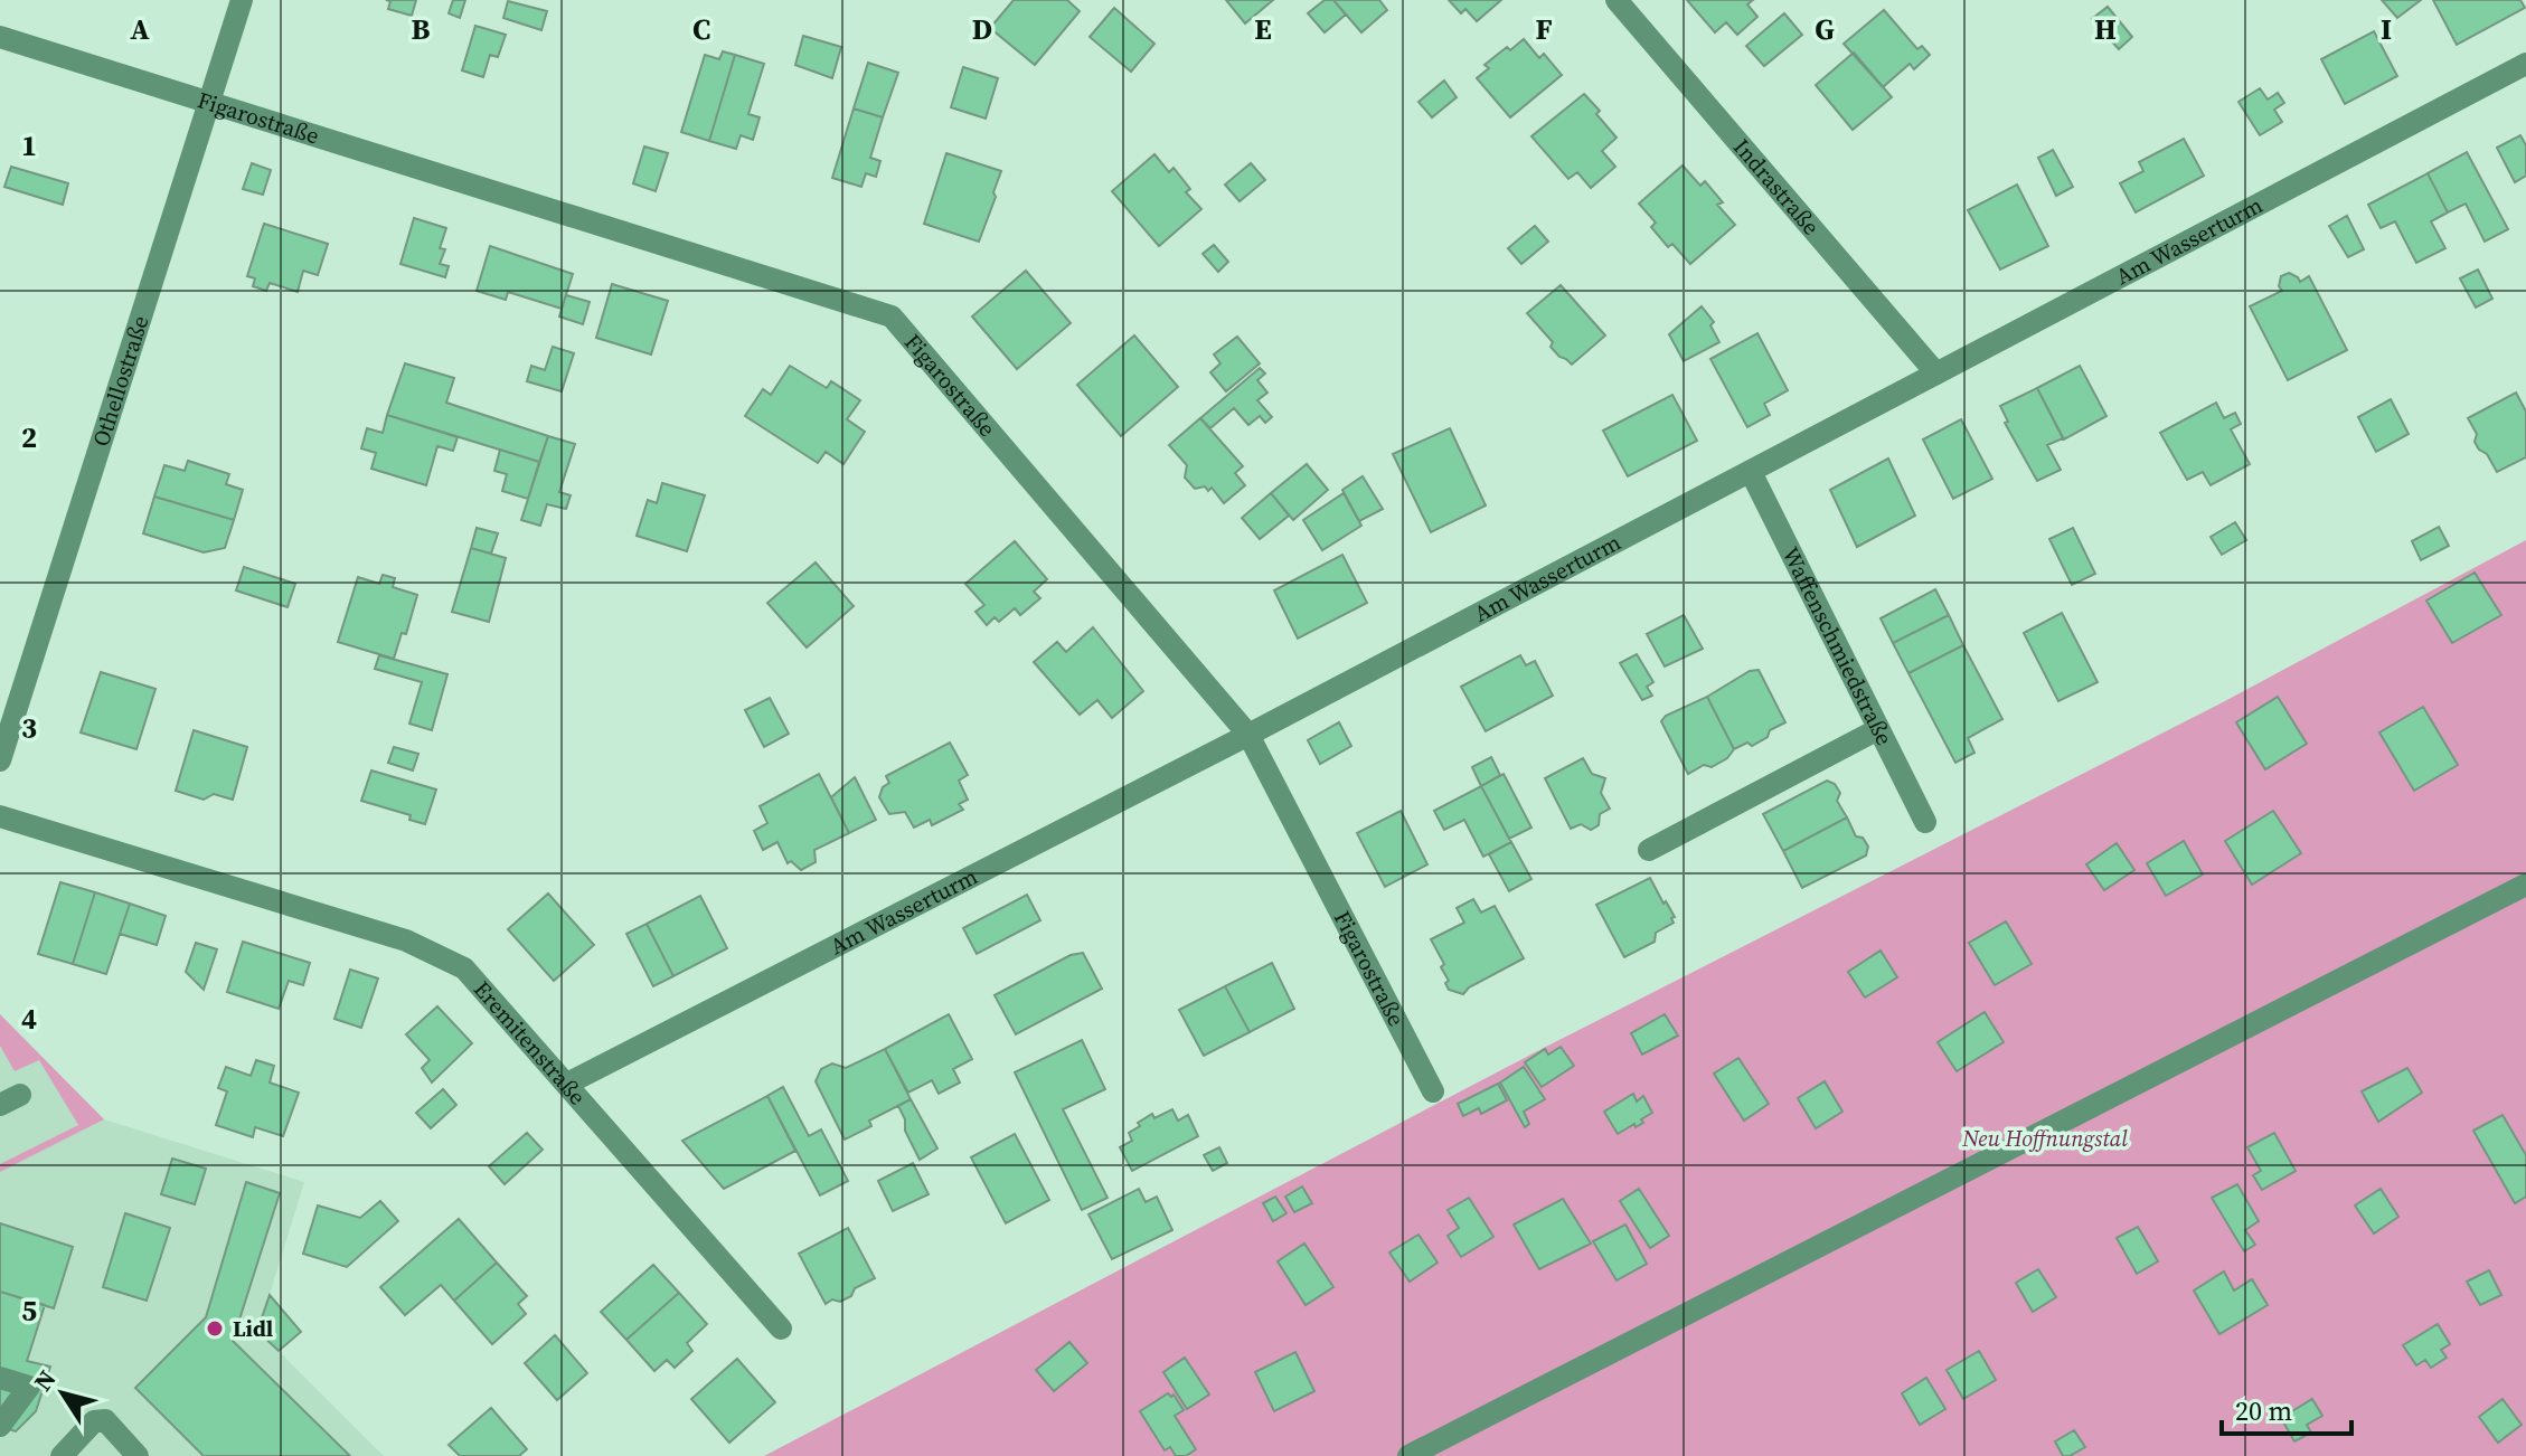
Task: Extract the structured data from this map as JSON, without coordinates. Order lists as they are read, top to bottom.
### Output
{
  "streets": {
    "street": [
      "Figarostraße",
      "Indrastraße",
      "Am Wasserturm",
      "Othellostraße",
      "Waffenschmiedstraße",
      "Eremitenstraße"
    ]
  },
  "crossings": [
    ["Figarostraße", "Am Wasserturm"],
    ["Figarostraße", "Othellostraße"],
    ["Indrastraße", "Am Wasserturm"],
    ["Am Wasserturm", "Waffenschmiedstraße"],
    ["Am Wasserturm", "Eremitenstraße"]
  ],
  "parks": ["Neu Hoffnungstal"],
  "places": ["Lidl"],
  "scale_bar": "20 m",
  "north": "top left",
  "grid": {
    "columns": [
      "A",
      "B",
      "C",
      "D",
      "E",
      "F",
      "G",
      "H",
      "I"
    ],
    "rows": [
      "1",
      "2",
      "3",
      "4",
      "5"
    ]
  }
}
